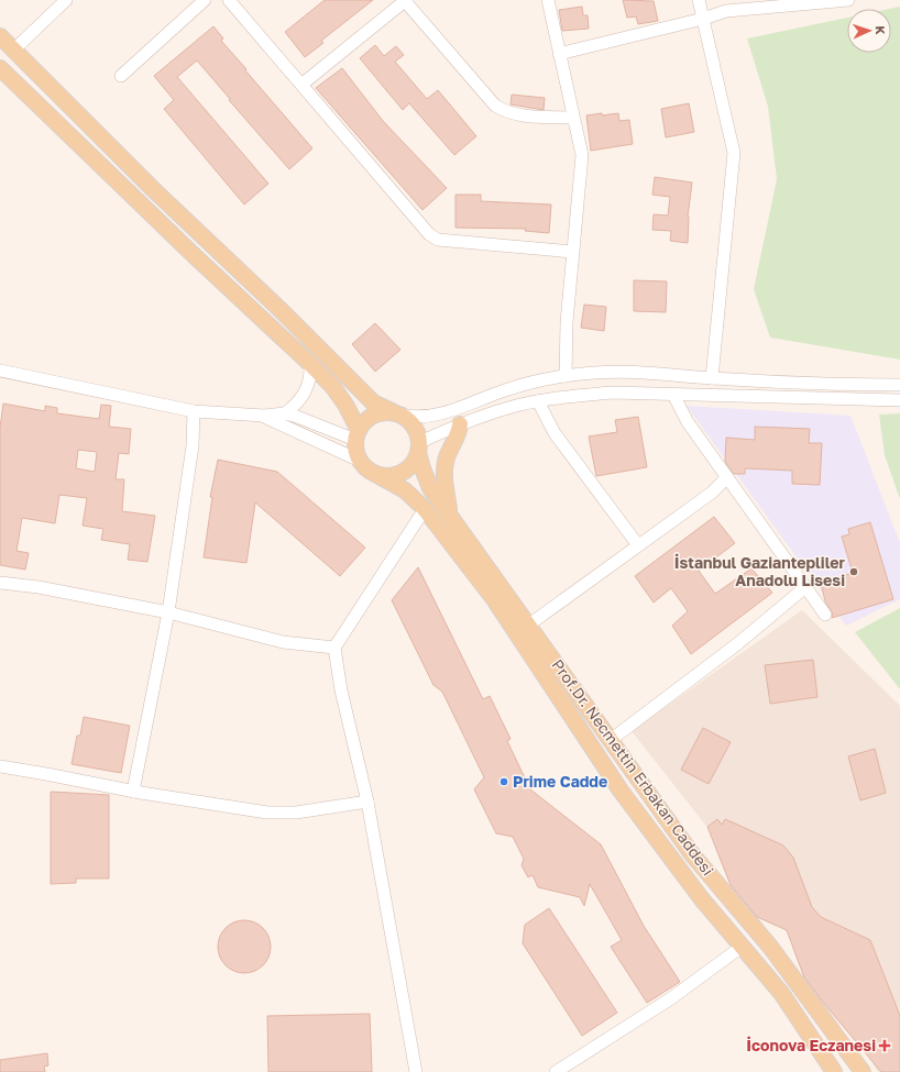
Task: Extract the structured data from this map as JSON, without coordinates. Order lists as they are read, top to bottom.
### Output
{
  "streets": {
    "main road": ["Prof.Dr. Necmettin Erbakan Caddesi"]
  },
  "places": {
    "other": ["İstanbul Gaziantepliler Anadolu Lisesi", "Prime Cadde"],
    "health": ["İconova Eczanesi"]
  },
  "north": "right"
}
